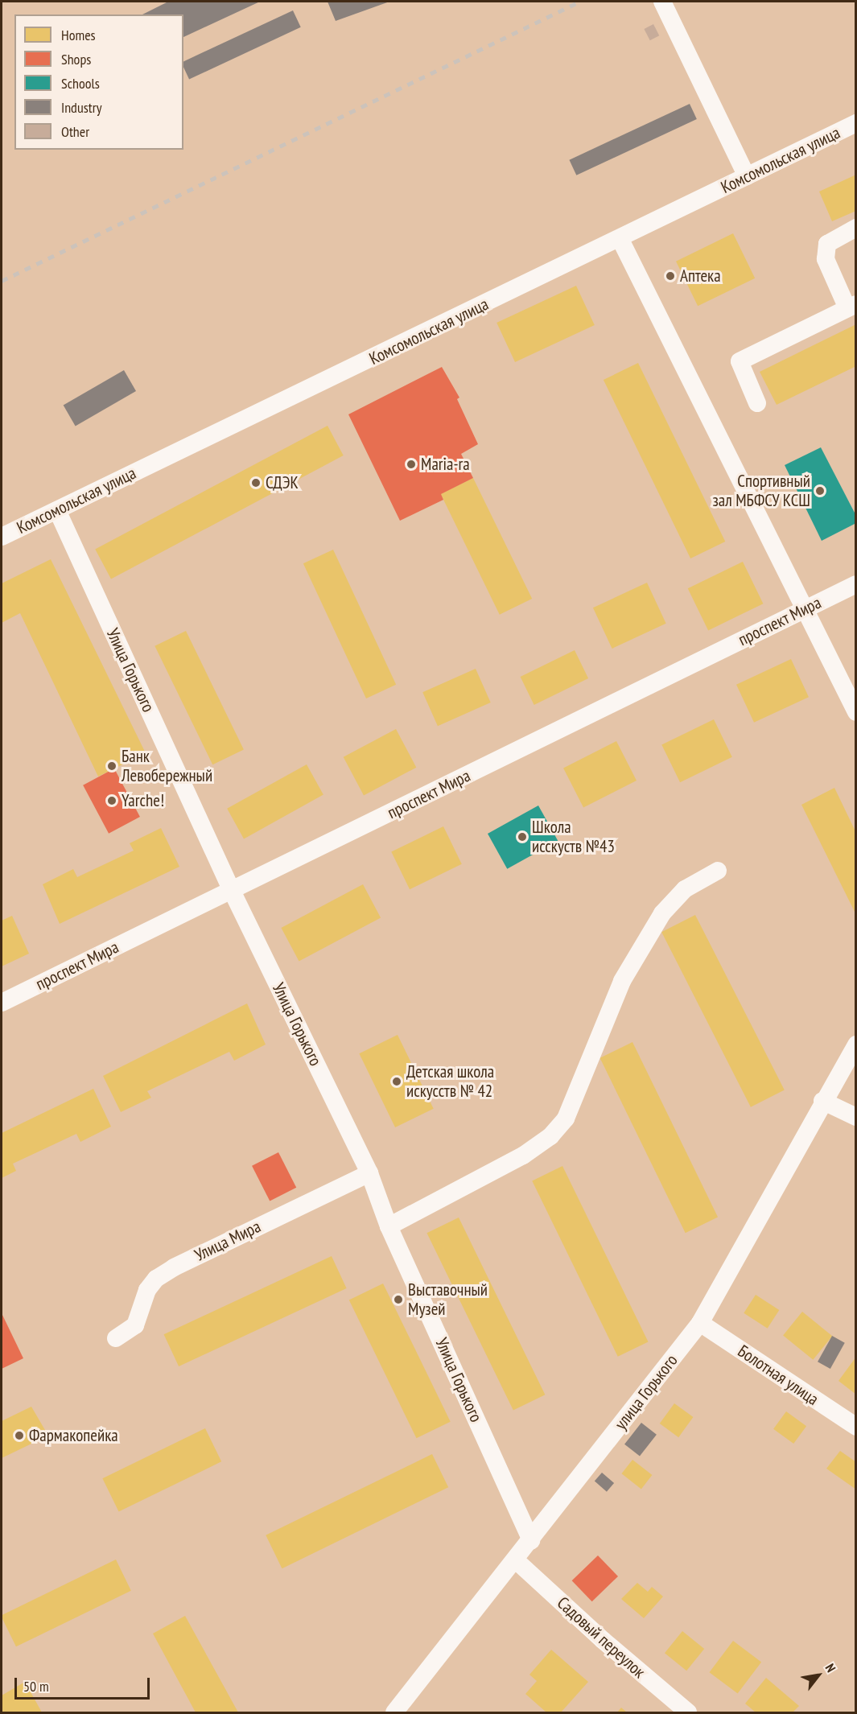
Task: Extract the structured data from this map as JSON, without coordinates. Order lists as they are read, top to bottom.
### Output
{
  "streets": {
    "street": [
      "Комсомольская улица",
      "проспект Мира",
      "Улица Горького",
      "Улица Мира",
      "Болотная улица",
      "улица Горького",
      "Садовый переулок"
    ]
  },
  "crossings": [
    ["Комсомольская улица", "Улица Горького"],
    ["проспект Мира", "Улица Горького"],
    ["Улица Горького", "Улица Мира"],
    ["Улица Горького", "улица Горького"],
    ["Болотная улица", "улица Горького"],
    ["улица Горького", "Садовый переулок"]
  ],
  "places": [
    "Аптека",
    "Maria-ra",
    "СДЭК",
    "Спортивный зал МБФСУ КСШ",
    "Банк Левобережный",
    "Yarche!",
    "Школа исскуств №43",
    "Детская школа искусств № 42",
    "Выставочный Музей",
    "Фармакопейка"
  ],
  "legend": [
    "Homes",
    "Shops",
    "Schools",
    "Industry",
    "Other"
  ],
  "scale_bar": "50 m",
  "north": "top right"
}
